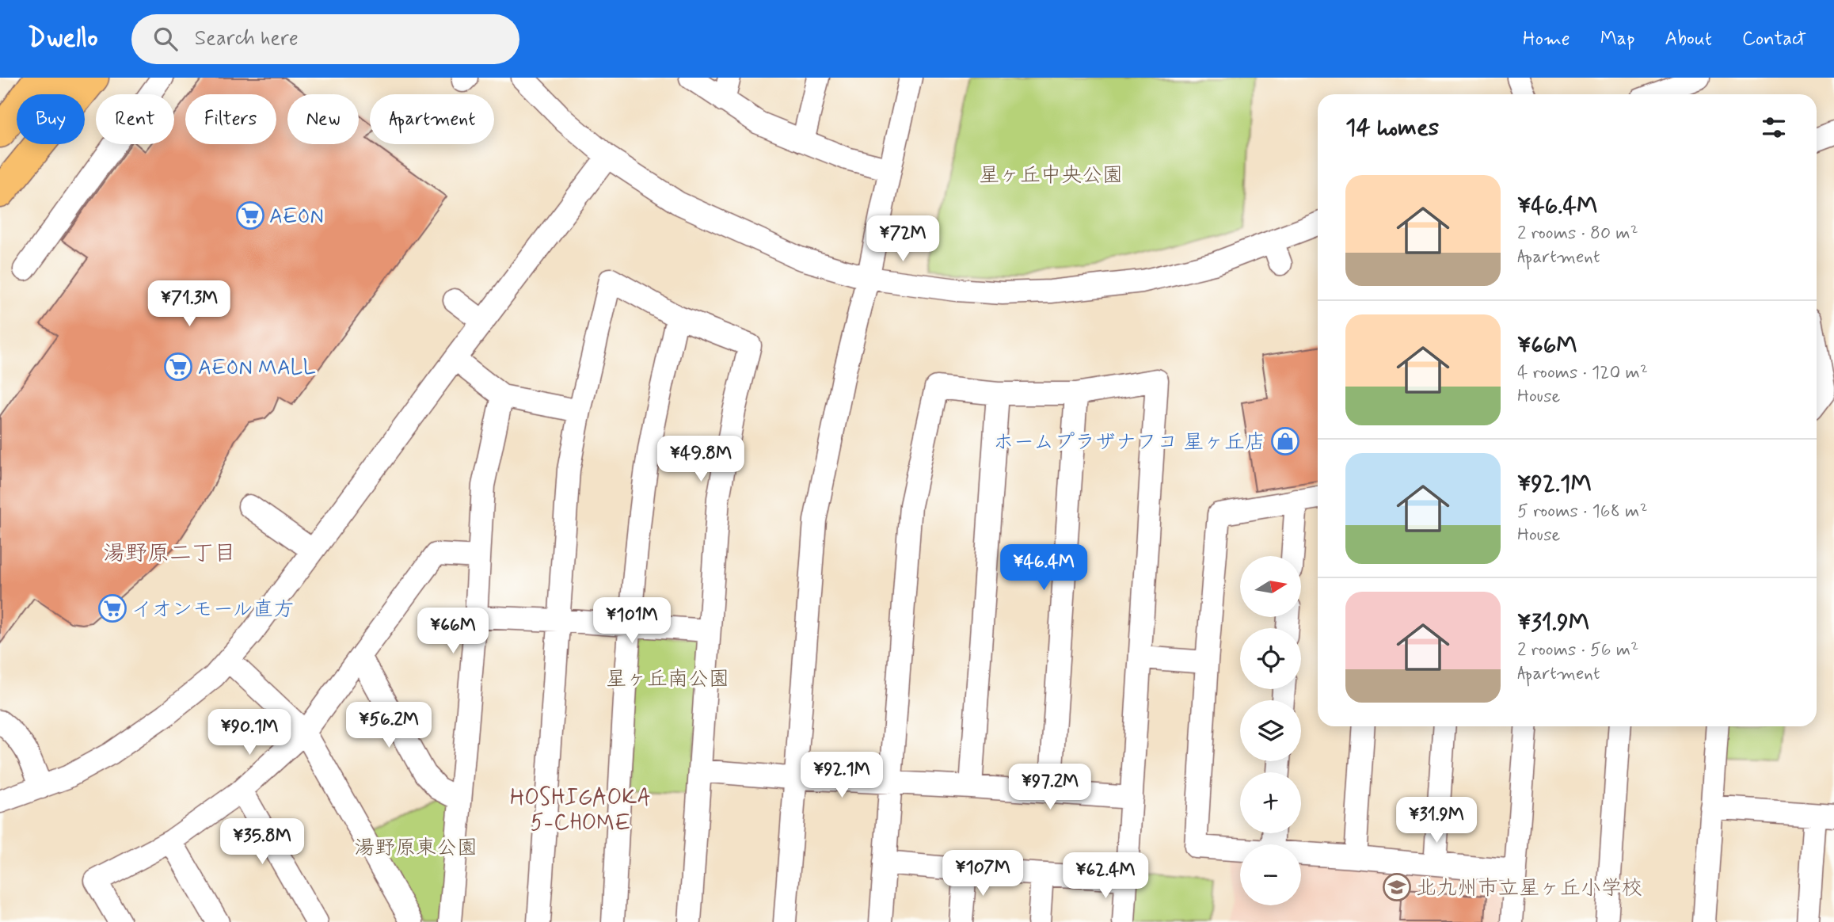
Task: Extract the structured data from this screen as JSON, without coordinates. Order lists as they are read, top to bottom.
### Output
{
  "districts": ["湯野原二丁目", "HOSHIGAOKA 5-CHOME"],
  "parks": ["星ヶ丘中央公園", "星ヶ丘南公園", "湯野原東公園"],
  "places": {
    "supermarket": ["AEON", "AEON MALL", "イオンモール直方"],
    "shop": ["ホームプラザナフコ 星ヶ丘店"],
    "school or university": ["北九州市立星ヶ丘小学校"]
  },
  "north": "right",
  "page": {
    "header": "Dwello",
    "search": "Search here",
    "nav": [
      "Home",
      "Map",
      "About",
      "Contact"
    ],
    "chip": [
      "Buy",
      "Rent",
      "Filters",
      "New",
      "Apartment"
    ],
    "heading": "14 homes",
    "list": [
      {
        "name": "¥46.4M",
        "note": "2 rooms · 80 m² · Apartment"
      },
      {
        "name": "¥66M",
        "note": "4 rooms · 120 m² · House"
      },
      {
        "name": "¥92.1M",
        "note": "5 rooms · 168 m² · House"
      },
      {
        "name": "¥31.9M",
        "note": "2 rooms · 56 m² · Apartment"
      }
    ],
    "price": [
      "¥72M",
      "¥71.3M",
      "¥49.8M",
      "¥46.4M",
      "¥101M",
      "¥66M",
      "¥56.2M",
      "¥90.1M",
      "¥92.1M",
      "¥97.2M",
      "¥31.9M",
      "¥35.8M",
      "¥107M",
      "¥62.4M"
    ],
    "map_buttons": ["+", "−"]
  }
}
